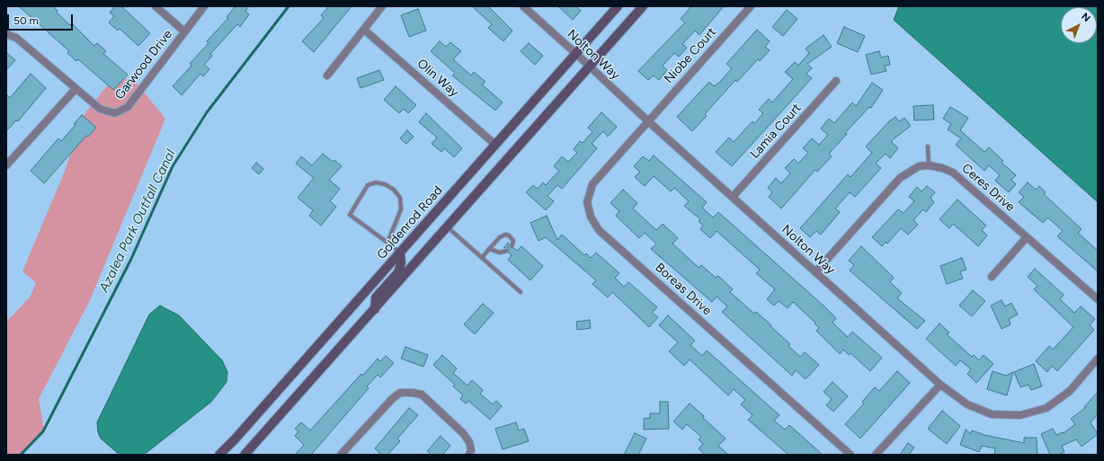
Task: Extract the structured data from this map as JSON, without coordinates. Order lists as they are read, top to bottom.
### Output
{
  "streets": {
    "main road": ["Goldenrod Road"],
    "street": [
      "Nolton Way",
      "Niobe Court",
      "Garwood Drive",
      "Olin Way",
      "Lamia Court",
      "Ceres Drive",
      "Boreas Drive"
    ]
  },
  "crossings": [
    ["Nolton Way", "Niobe Court"],
    ["Nolton Way", "Lamia Court"],
    ["Nolton Way", "Goldenrod Road"],
    ["Nolton Way", "Boreas Drive"],
    ["Niobe Court", "Boreas Drive"],
    ["Olin Way", "Goldenrod Road"]
  ],
  "water": ["Azalea Park Outfall Canal"],
  "scale_bar": "50 m",
  "north": "top right"
}
